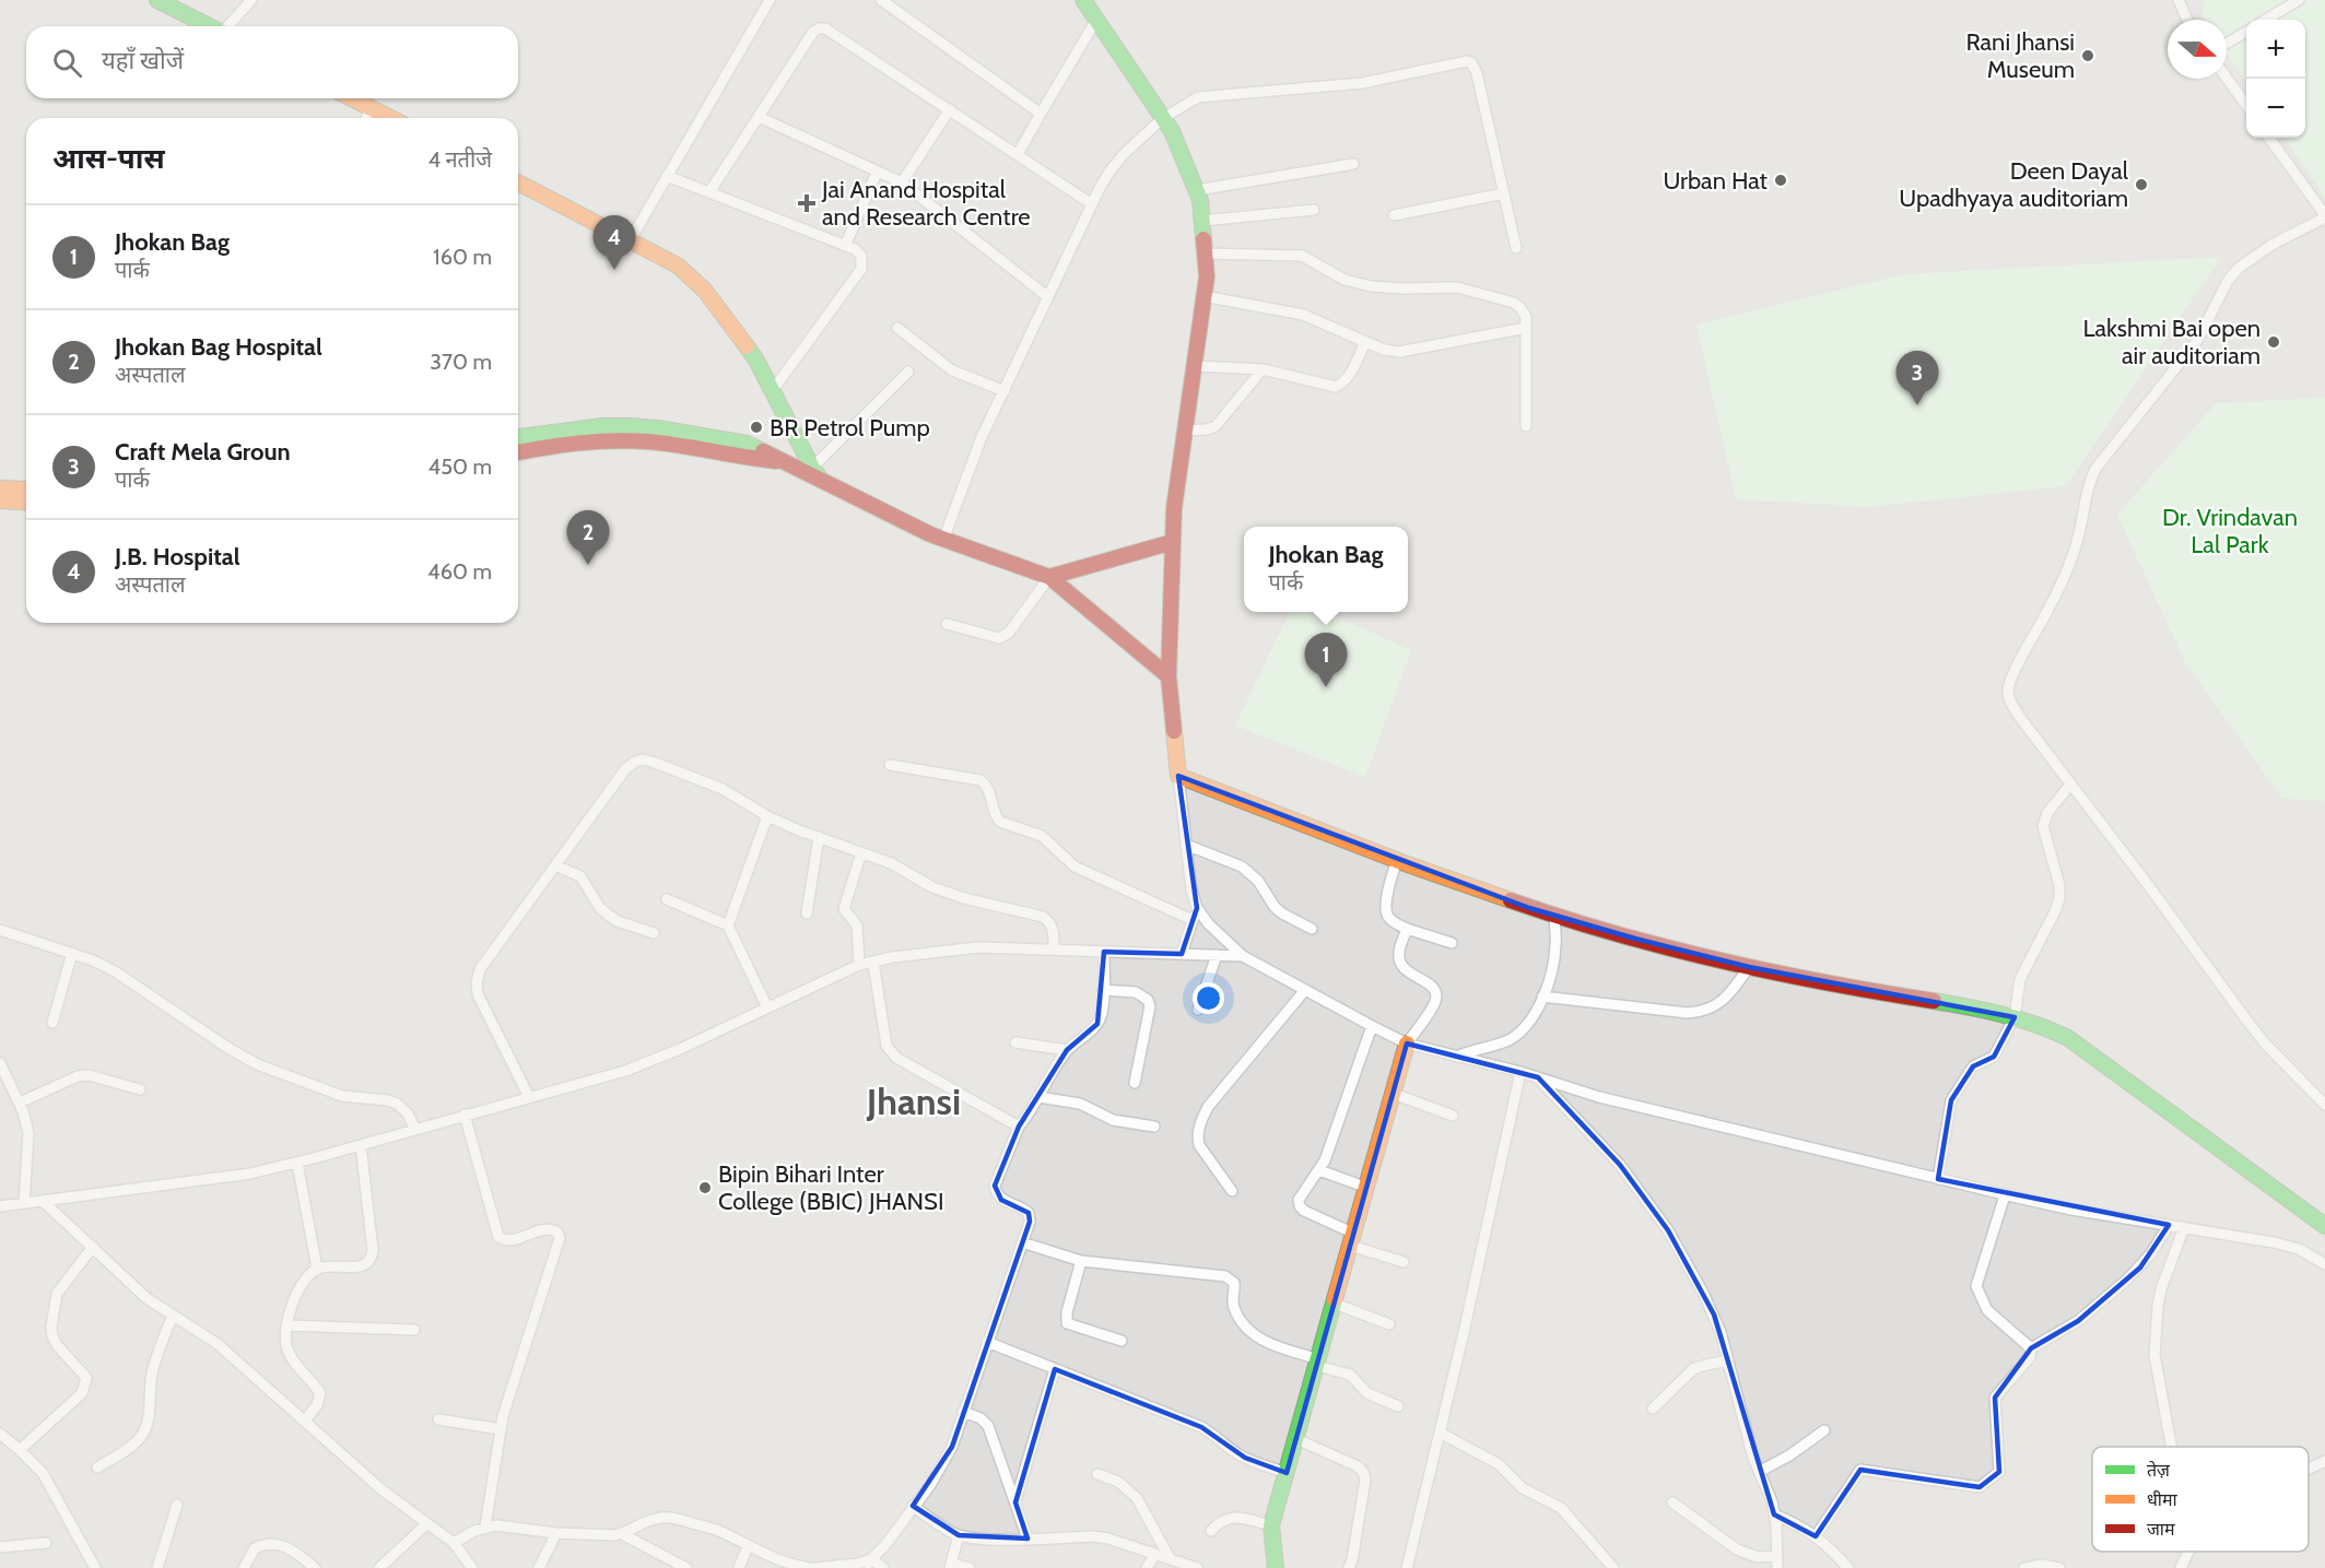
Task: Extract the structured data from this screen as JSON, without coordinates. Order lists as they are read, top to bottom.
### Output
{
  "districts": ["Jhansi"],
  "parks": ["Dr. Vrindavan Lal Park"],
  "places": {
    "other": [
      "Rani Jhansi Museum",
      "Urban Hat",
      "Deen Dayal Upadhyaya auditoriam",
      "Lakshmi Bai open air auditoriam",
      "BR Petrol Pump",
      "Bipin Bihari Inter College (BBIC) JHANSI"
    ],
    "health": ["Jai Anand Hospital and Research Centre"]
  },
  "legend": ["तेज़", "धीमा", "जाम"],
  "north": "right",
  "page": {
    "map_buttons": ["+", "−"],
    "search": "यहाँ खोजें",
    "heading": ["आस-पास", "4 नतीजे"],
    "list": [
      {
        "mark": "1",
        "name": "Jhokan Bag",
        "note": "पार्क",
        "value": "160 m"
      },
      {
        "mark": "2",
        "name": "Jhokan Bag Hospital",
        "note": "अस्पताल",
        "value": "370 m"
      },
      {
        "mark": "3",
        "name": "Craft Mela Groun",
        "note": "पार्क",
        "value": "450 m"
      },
      {
        "mark": "4",
        "name": "J.B. Hospital",
        "note": "अस्पताल",
        "value": "460 m"
      }
    ],
    "pins": [
      "4",
      "3",
      "2",
      "1"
    ],
    "popup": ["Jhokan Bag", "पार्क"]
  }
}
